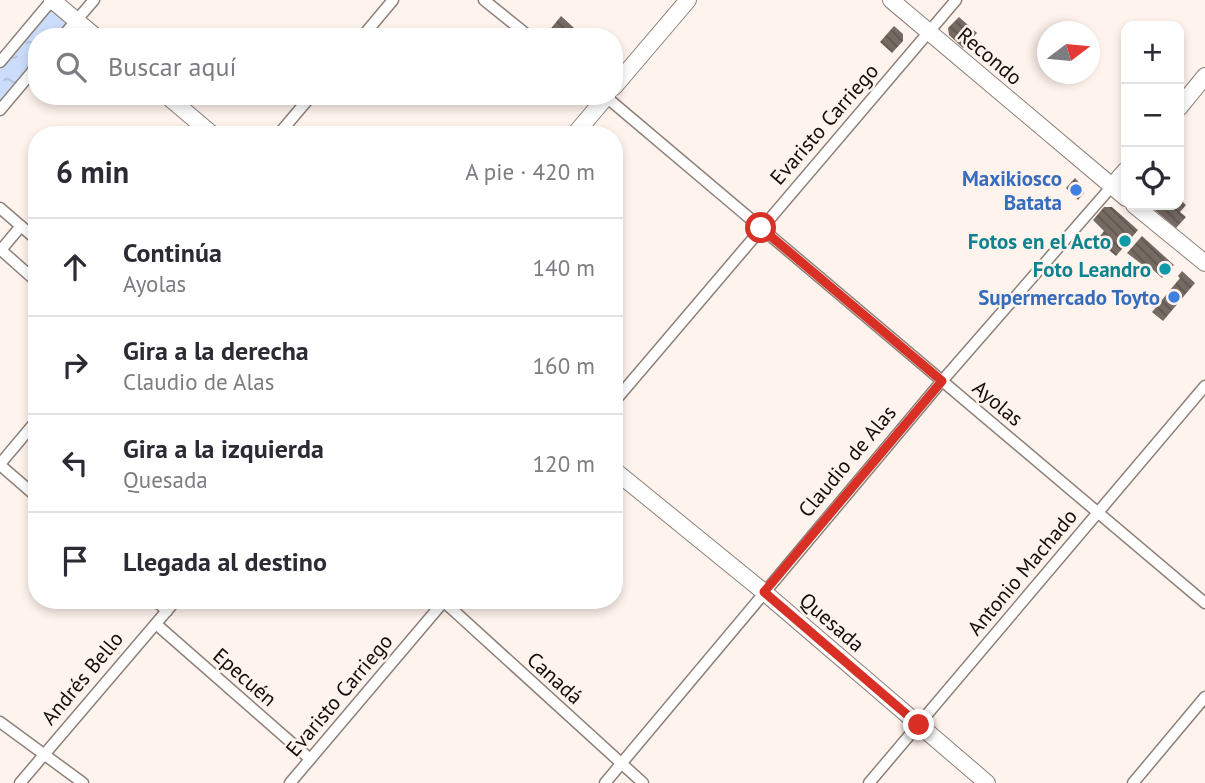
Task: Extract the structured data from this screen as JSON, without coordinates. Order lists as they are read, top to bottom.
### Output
{
  "streets": {
    "street": [
      "Recondo",
      "Evaristo Carriego",
      "Ayolas",
      "Claudio de Alas",
      "Antonio Machado",
      "Quesada",
      "Epecuén",
      "Andrés Bello",
      "Canadá"
    ]
  },
  "crossings": [
    ["Recondo", "Evaristo Carriego"],
    ["Recondo", "Claudio de Alas"],
    ["Evaristo Carriego", "Ayolas"],
    ["Evaristo Carriego", "Epecuén"],
    ["Ayolas", "Claudio de Alas"],
    ["Ayolas", "Antonio Machado"],
    ["Claudio de Alas", "Quesada"],
    ["Claudio de Alas", "Canadá"],
    ["Antonio Machado", "Quesada"],
    ["Epecuén", "Andrés Bello"]
  ],
  "places": [
    "Maxikiosco Batata",
    "Fotos en el Acto",
    "Foto Leandro",
    "Supermercado Toyto"
  ],
  "north": "right",
  "page": {
    "map_buttons": ["+", "−"],
    "search": "Buscar aquí",
    "heading": ["6 min", "A pie · 420 m"],
    "list": [
      ["Continúa", "Ayolas", "140 m"],
      ["Gira a la derecha", "Claudio de Alas", "160 m"],
      ["Gira a la izquierda", "Quesada", "120 m"],
      "Llegada al destino"
    ]
  }
}
